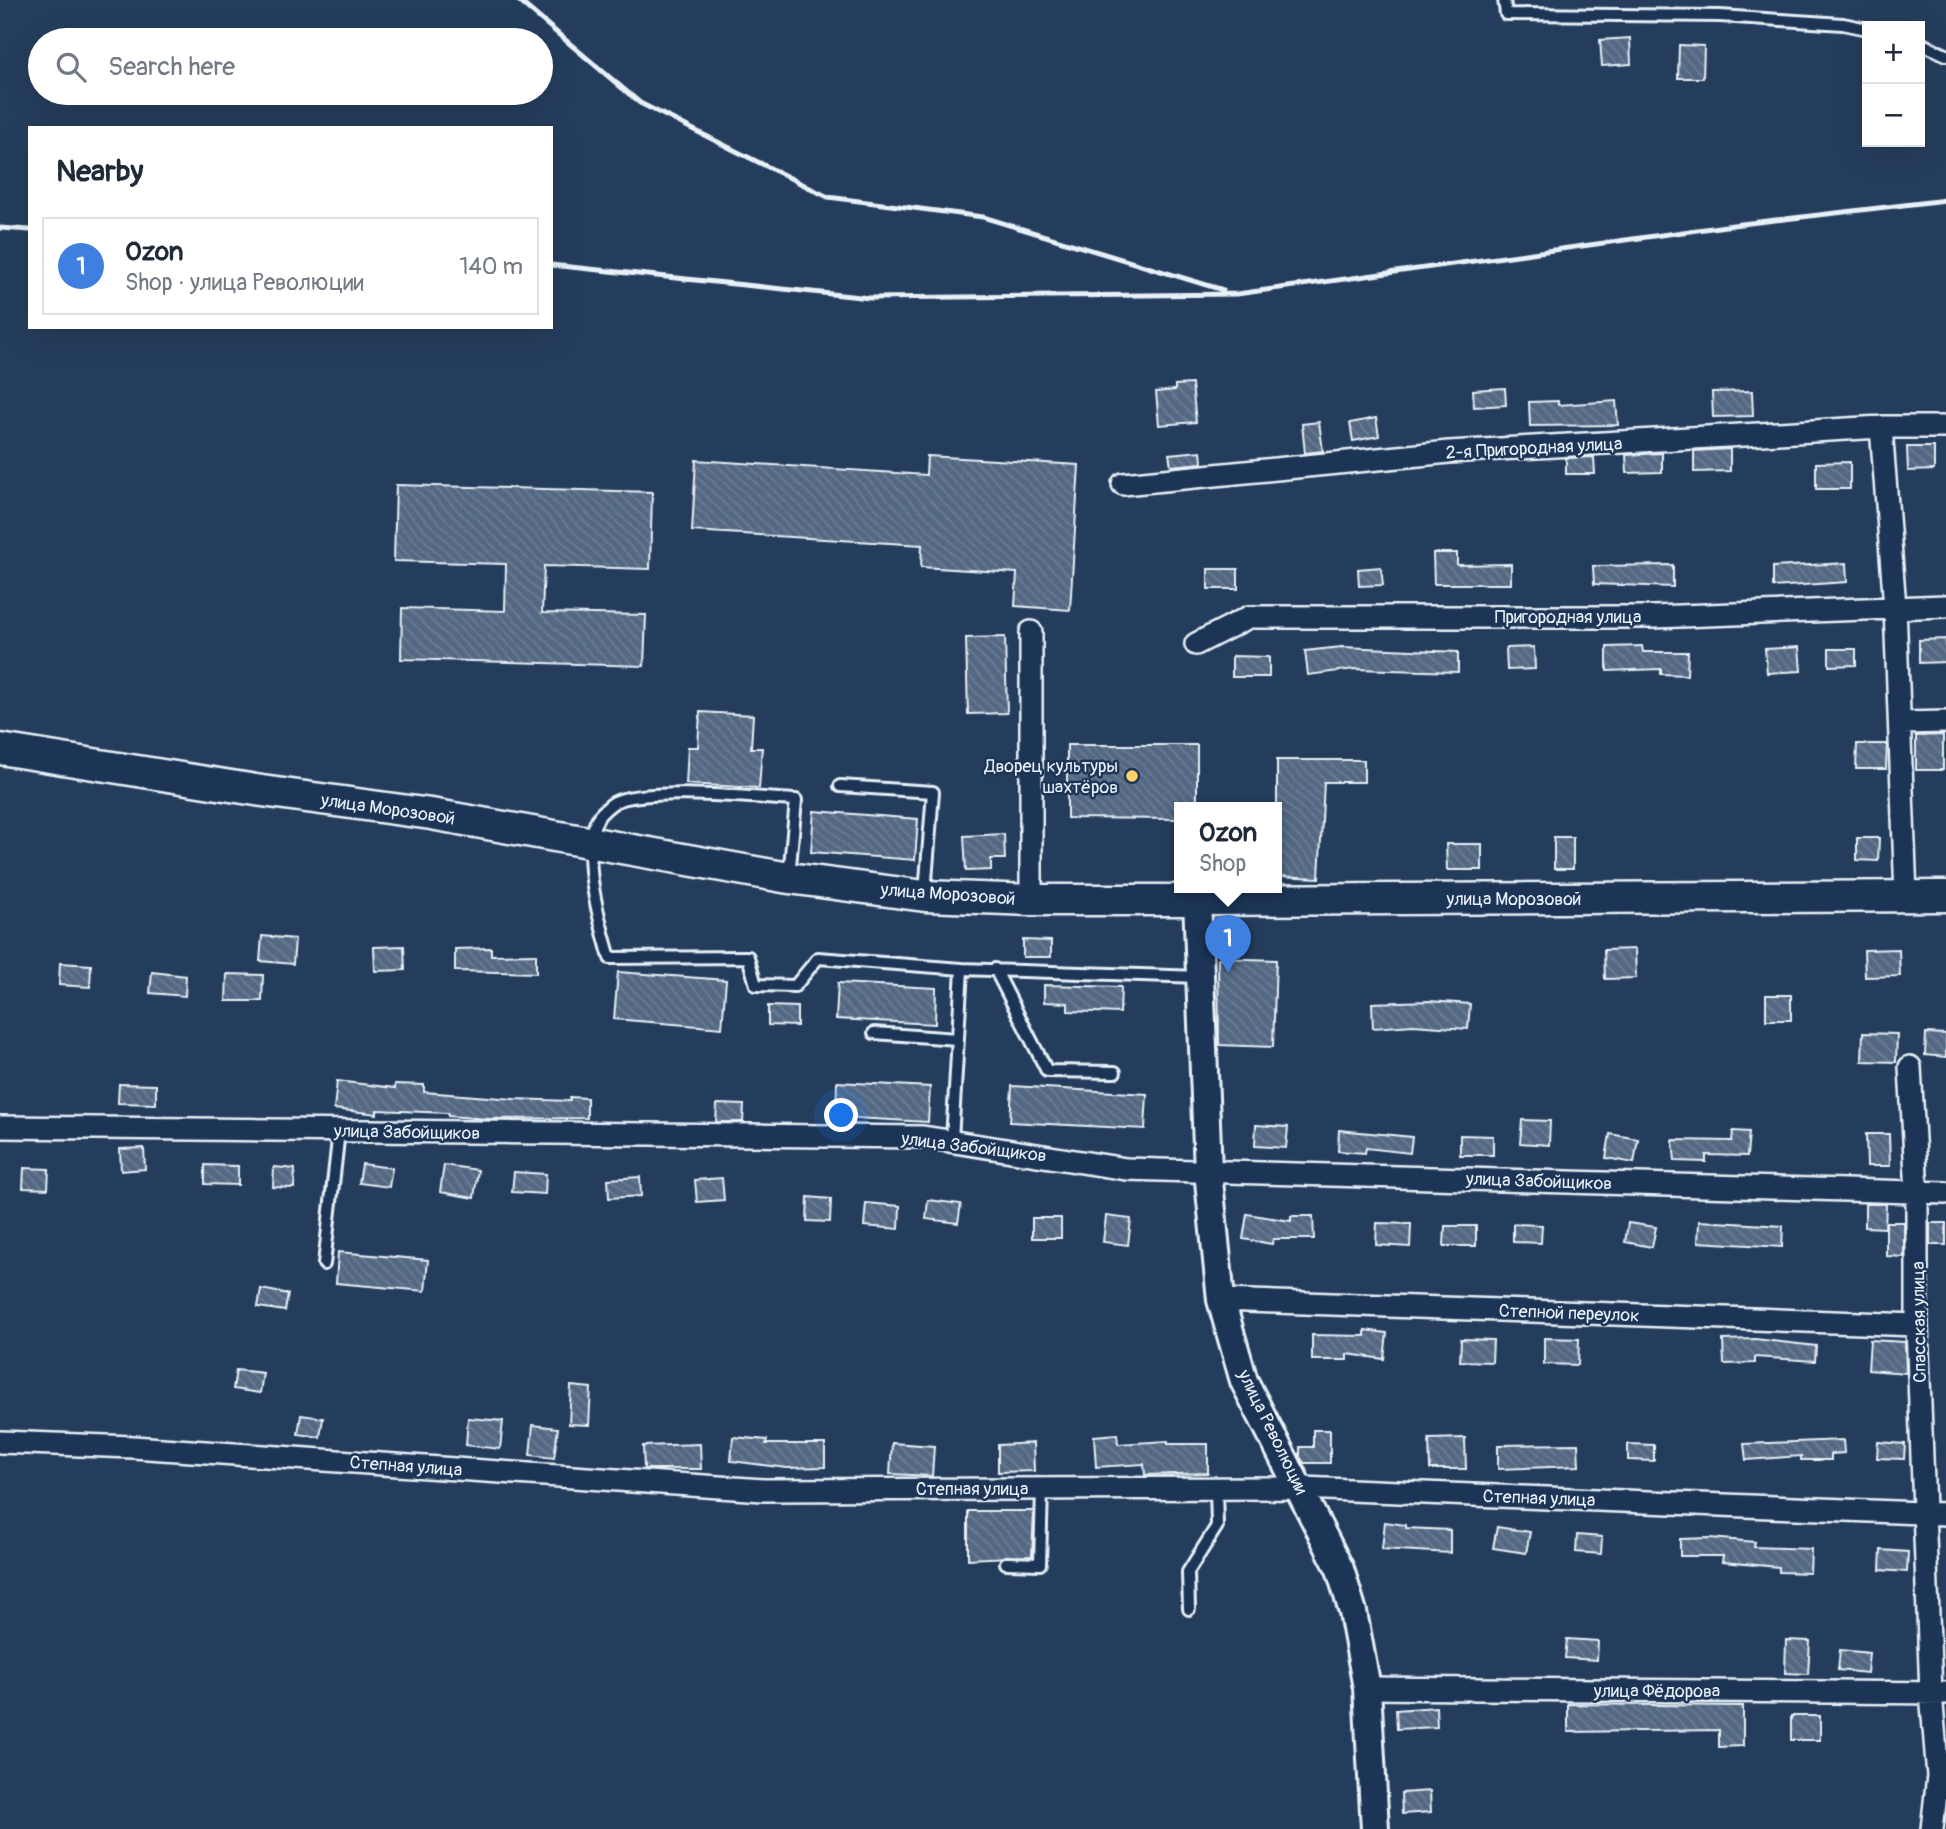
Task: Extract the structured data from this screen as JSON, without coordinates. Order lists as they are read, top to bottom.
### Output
{
  "streets": {
    "main road": ["улица Морозовой"],
    "street": [
      "2-я Пригородная улица",
      "Пригородная улица",
      "улица Забойщиков",
      "Степной переулок",
      "Спасская улица",
      "улица Революции",
      "Степная улица",
      "улица Фёдорова"
    ]
  },
  "crossings": [
    ["улица Морозовой", "улица Революции"],
    ["улица Забойщиков", "Спасская улица"],
    ["улица Забойщиков", "улица Революции"],
    ["Степной переулок", "Спасская улица"],
    ["Степной переулок", "улица Революции"],
    ["Спасская улица", "Степная улица"],
    ["Спасская улица", "улица Фёдорова"],
    ["улица Революции", "Степная улица"],
    ["улица Революции", "улица Фёдорова"]
  ],
  "places": ["Дворец культуры шахтёров"],
  "page": {
    "map_buttons": ["+", "−"],
    "search": "Search here",
    "heading": "Nearby",
    "list": [
      {
        "mark": "1",
        "name": "Ozon",
        "note": "Shop · улица Революции",
        "value": "140 m"
      }
    ],
    "popup": ["Ozon", "Shop"],
    "pins": "1"
  }
}
